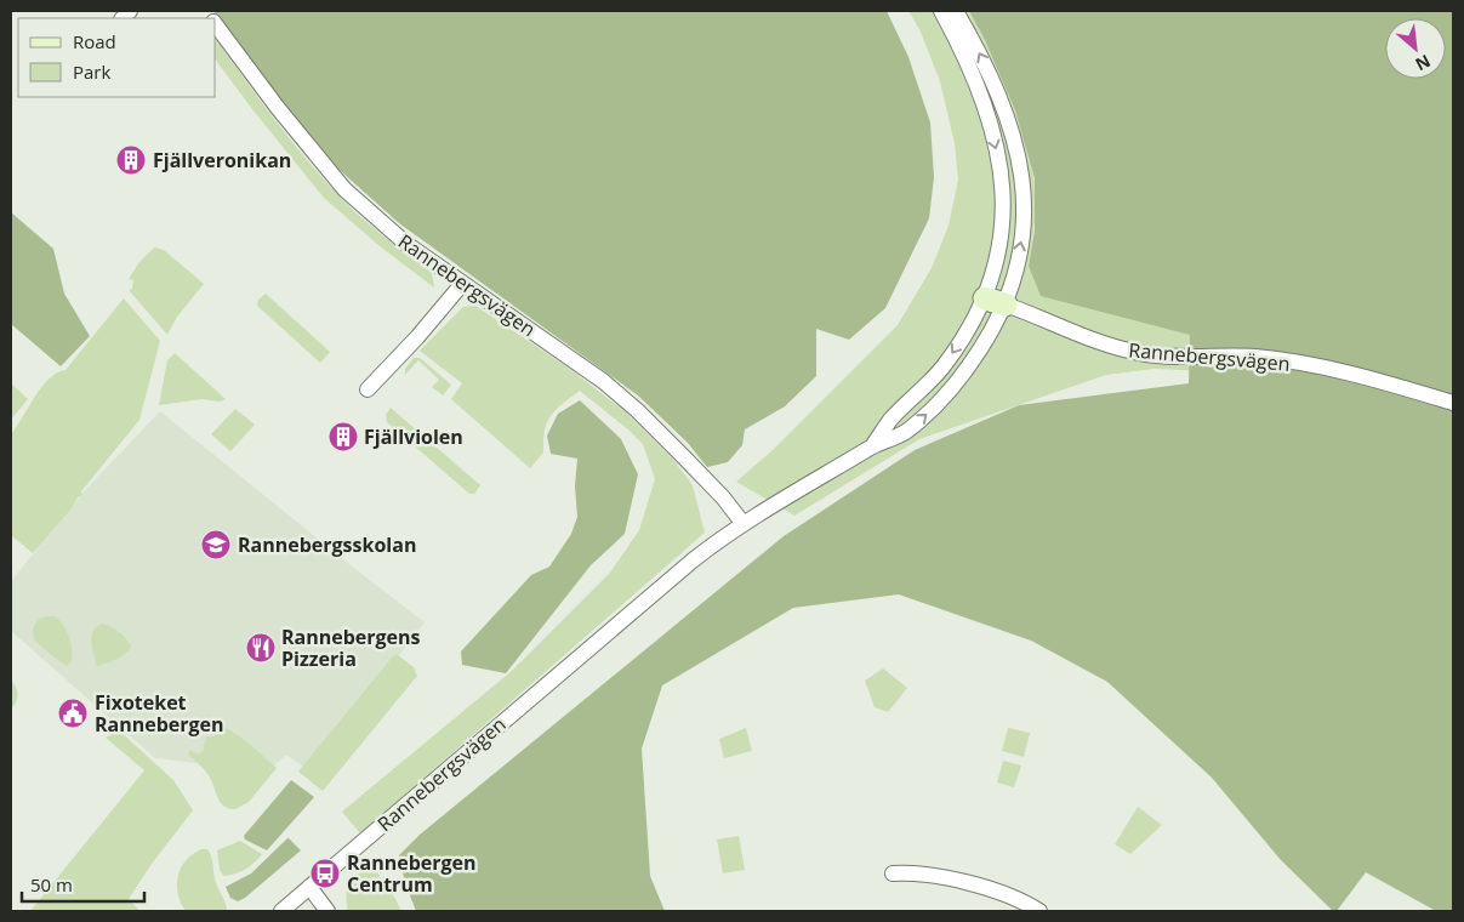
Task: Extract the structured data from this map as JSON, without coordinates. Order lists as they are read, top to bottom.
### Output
{
  "streets": {
    "street": ["Rannebergsvägen"]
  },
  "places": {
    "building": ["Fjällveronikan", "Fjällviolen"],
    "school or university": ["Rannebergsskolan"],
    "restaurant": ["Rannebergens Pizzeria"],
    "public building": ["Fixoteket Rannebergen"],
    "bus stop": ["Rannebergen Centrum"]
  },
  "legend": ["Road", "Park"],
  "scale_bar": "50 m",
  "north": "bottom right"
}
